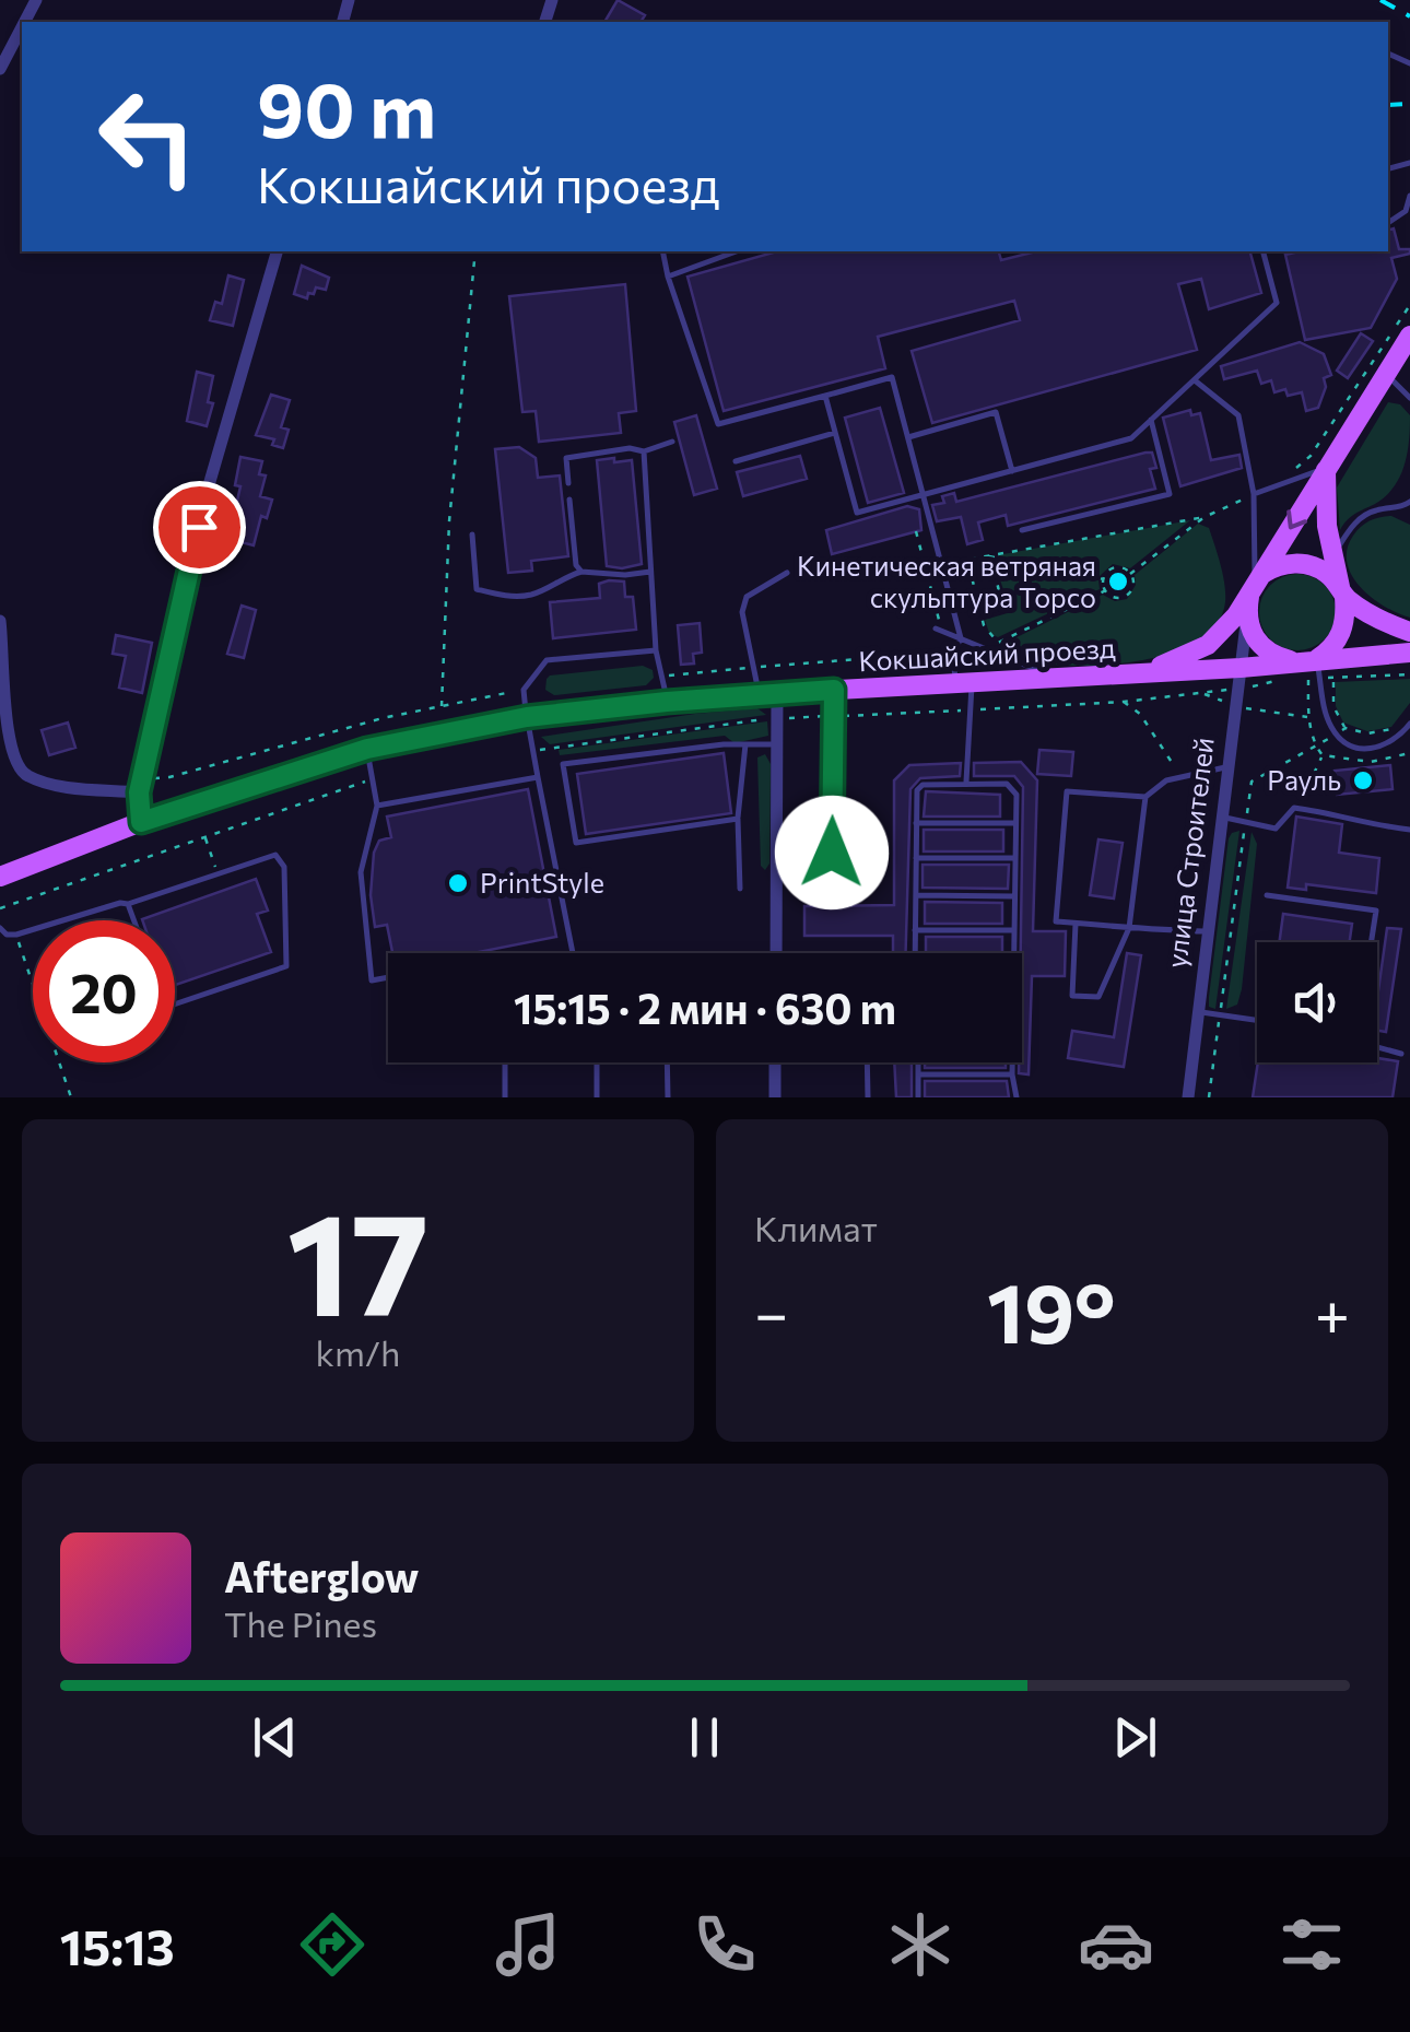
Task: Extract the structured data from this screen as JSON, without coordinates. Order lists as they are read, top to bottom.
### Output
{
  "streets": {
    "main road": ["Кокшайский проезд", "улица Строителей"]
  },
  "crossings": [
    ["Кокшайский проезд", "улица Строителей"]
  ],
  "places": ["Кинетическая ветряная скульптура Торсо", "Рауль", "PrintStyle"],
  "page": {
    "turn": ["90 m", "Кокшайский проезд"],
    "limit": "20",
    "trip": "15:15 · 2 мин · 630 m",
    "tile": [
      ["17", "km/h"],
      "Климат"
    ],
    "heat": ["−", "19°", "+"],
    "song": ["Afterglow", "The Pines"],
    "tabs": "15:13"
  }
}
